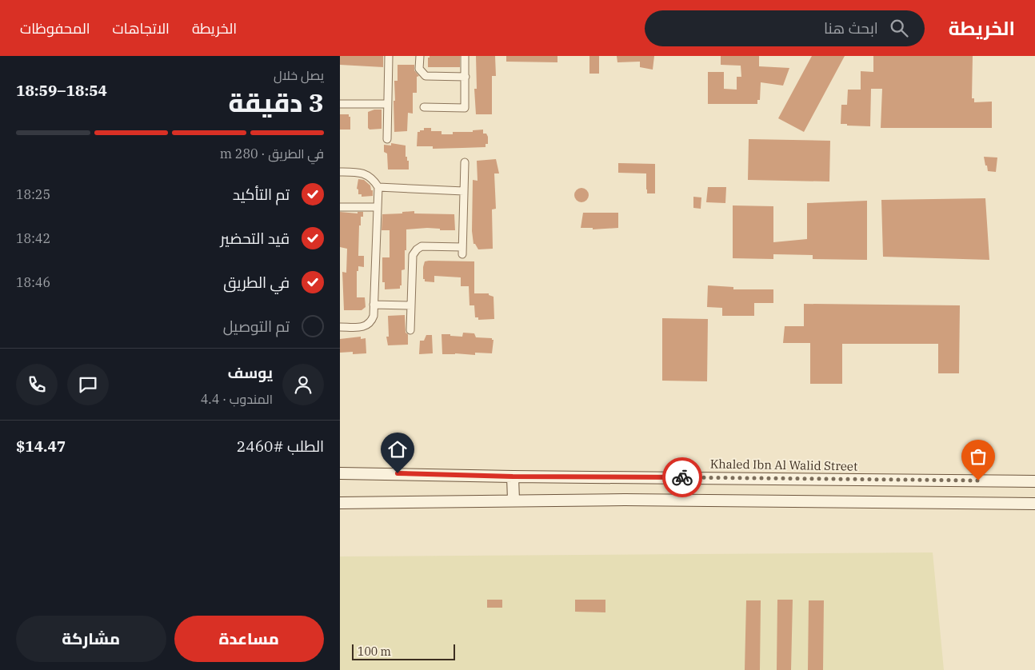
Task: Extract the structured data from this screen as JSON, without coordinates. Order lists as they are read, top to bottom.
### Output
{
  "streets": {
    "main road": ["Khaled Ibn Al Walid Street"]
  },
  "scale_bar": "100 m",
  "page": {
    "header": "الخريطة",
    "search": "ابحث هنا",
    "nav": ["الخريطة", "الاتجاهات", "المحفوظات"],
    "heading": ["3 دقيقة", "يصل خلال", "18:54–18:59"],
    "panel": [
      "يوسف",
      "المندوب · 4.4",
      "الطلب #2460",
      "$14.47"
    ],
    "bar": "في الطريق · 280 m",
    "list": [
      ["تم التأكيد", "18:25"],
      ["قيد التحضير", "18:42"],
      ["في الطريق", "18:46"],
      "تم التوصيل"
    ],
    "buttons": ["مساعدة", "مشاركة"],
    "scale": "100 m"
  }
}
